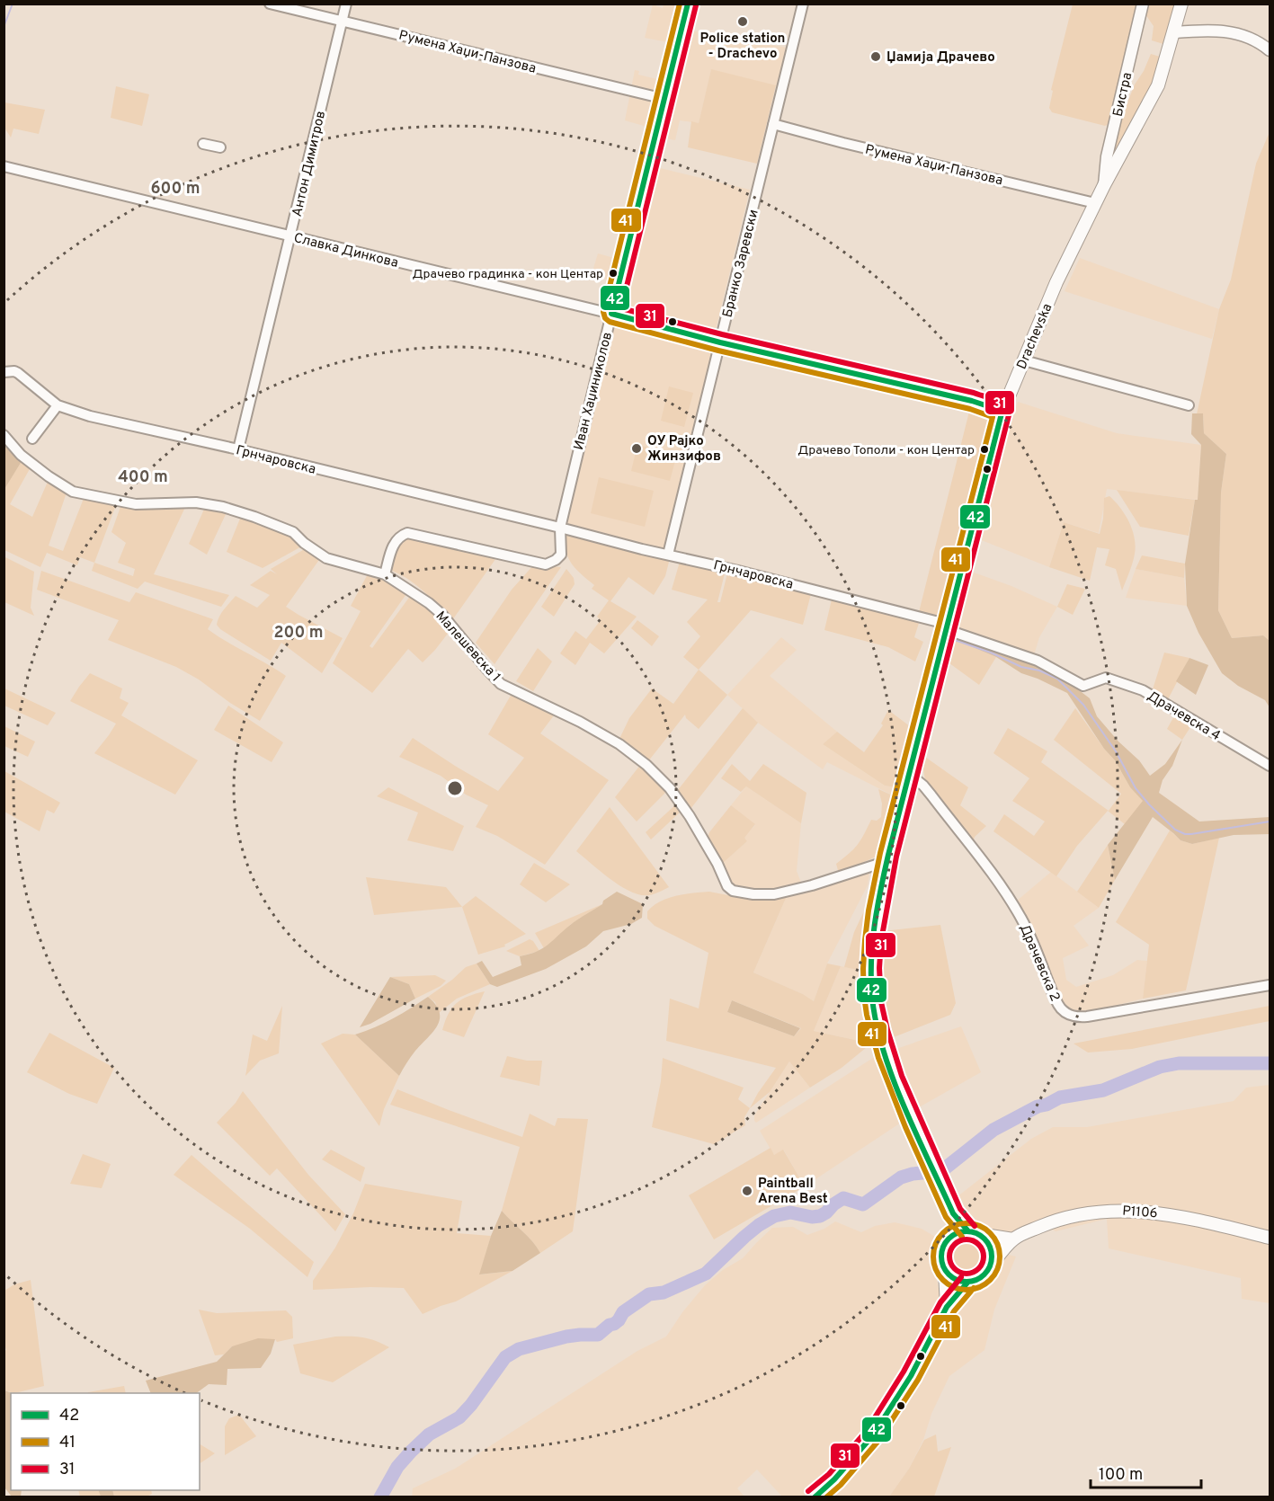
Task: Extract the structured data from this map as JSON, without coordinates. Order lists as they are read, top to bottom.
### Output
{
  "streets": {
    "main road": ["Drachevska", "P1106"],
    "street": [
      "Румена Хаџи-Панзова",
      "Бистра",
      "Антон Димитров",
      "Славка Динкова",
      "Бранко Заревски",
      "Иван Хаџиниколов",
      "Грнчаровска",
      "Малешевска 1",
      "Драчевска 4",
      "Драчевска 2"
    ]
  },
  "crossings": [
    ["Румена Хаџи-Панзова", "Антон Димитров"],
    ["Румена Хаџи-Панзова", "Бранко Заревски"],
    ["Румена Хаџи-Панзова", "Drachevska"],
    ["Румена Хаџи-Панзова", "Иван Хаџиниколов"],
    ["Бистра", "Drachevska"],
    ["Антон Димитров", "Славка Динкова"],
    ["Антон Димитров", "Грнчаровска"],
    ["Славка Динкова", "Бранко Заревски"],
    ["Славка Динкова", "Drachevska"],
    ["Славка Динкова", "Иван Хаџиниколов"],
    ["Бранко Заревски", "Грнчаровска"],
    ["Drachevska", "Грнчаровска"],
    ["Drachevska", "Малешевска 1"],
    ["Drachevska", "Драчевска 4"],
    ["Drachevska", "Драчевска 2"],
    ["Иван Хаџиниколов", "Грнчаровска"],
    ["Грнчаровска", "Драчевска 4"]
  ],
  "places": [
    "Police station - Drachevo",
    "Џамија Драчево",
    "Драчево градинка - кон Центар",
    "ОУ Рајко Жинзифов",
    "Драчево Тополи - кон Центар",
    "Paintball Arena Best"
  ],
  "lines": ["transit line 42", "transit line 41", "transit line 31"],
  "legend": ["42", "41", "31"],
  "scale_bar": "100 m",
  "rings": ["600 m", "400 m", "200 m"]
}
